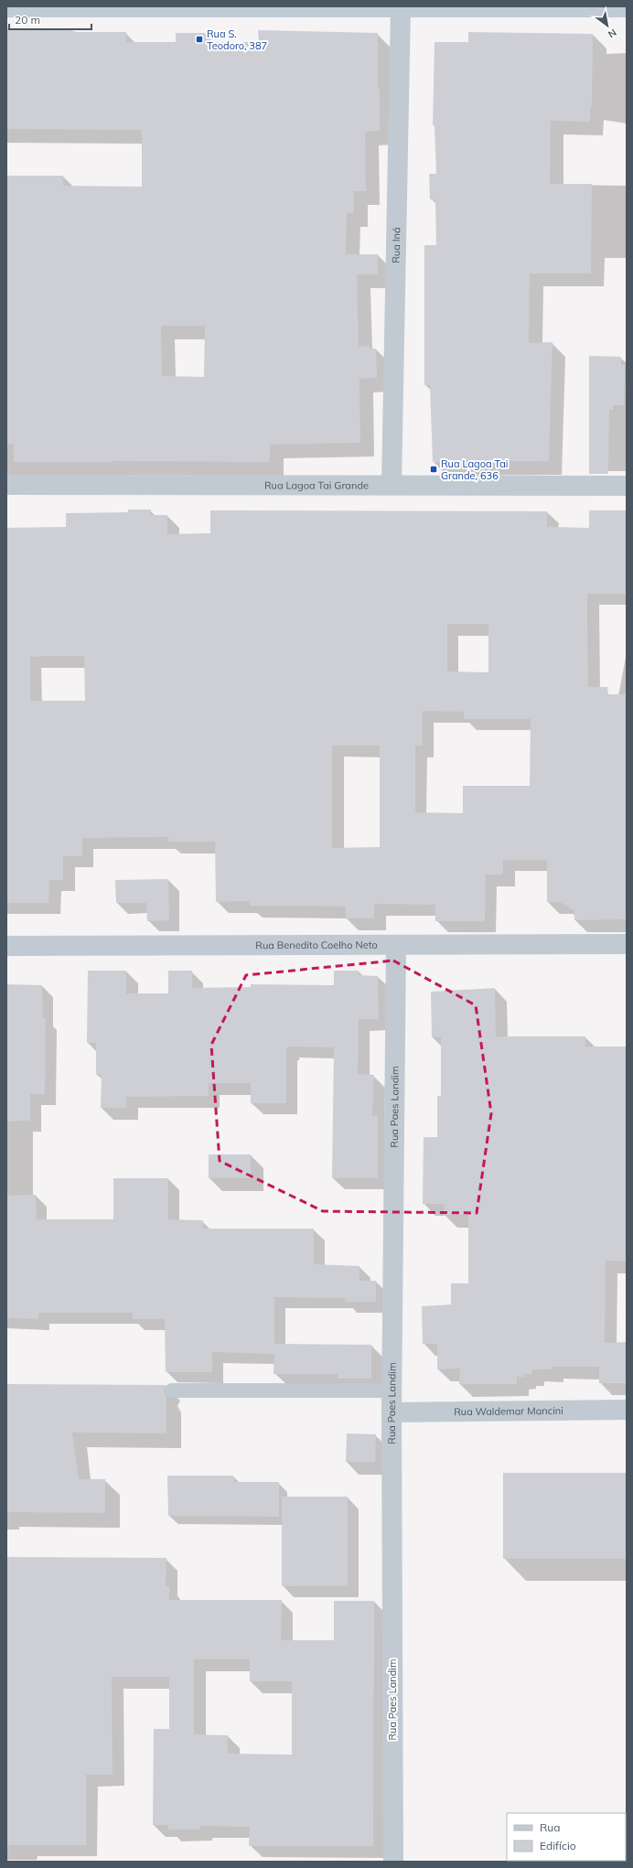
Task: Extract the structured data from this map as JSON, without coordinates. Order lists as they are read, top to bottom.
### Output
{
  "streets": {
    "street": [
      "Rua Iná",
      "Rua Lagoa Tai Grande",
      "Rua Benedito Coelho Neto",
      "Rua Paes Landim",
      "Rua Waldemar Mancini"
    ]
  },
  "crossings": [
    ["Rua Iná", "Rua Lagoa Tai Grande"],
    ["Rua Benedito Coelho Neto", "Rua Paes Landim"],
    ["Rua Paes Landim", "Rua Waldemar Mancini"]
  ],
  "places": {
    "transit": ["Rua S. Teodoro, 387", "Rua Lagoa Tai Grande, 636"]
  },
  "legend": ["Rua", "Edifício"],
  "scale_bar": "20 m",
  "north": "bottom right"
}
